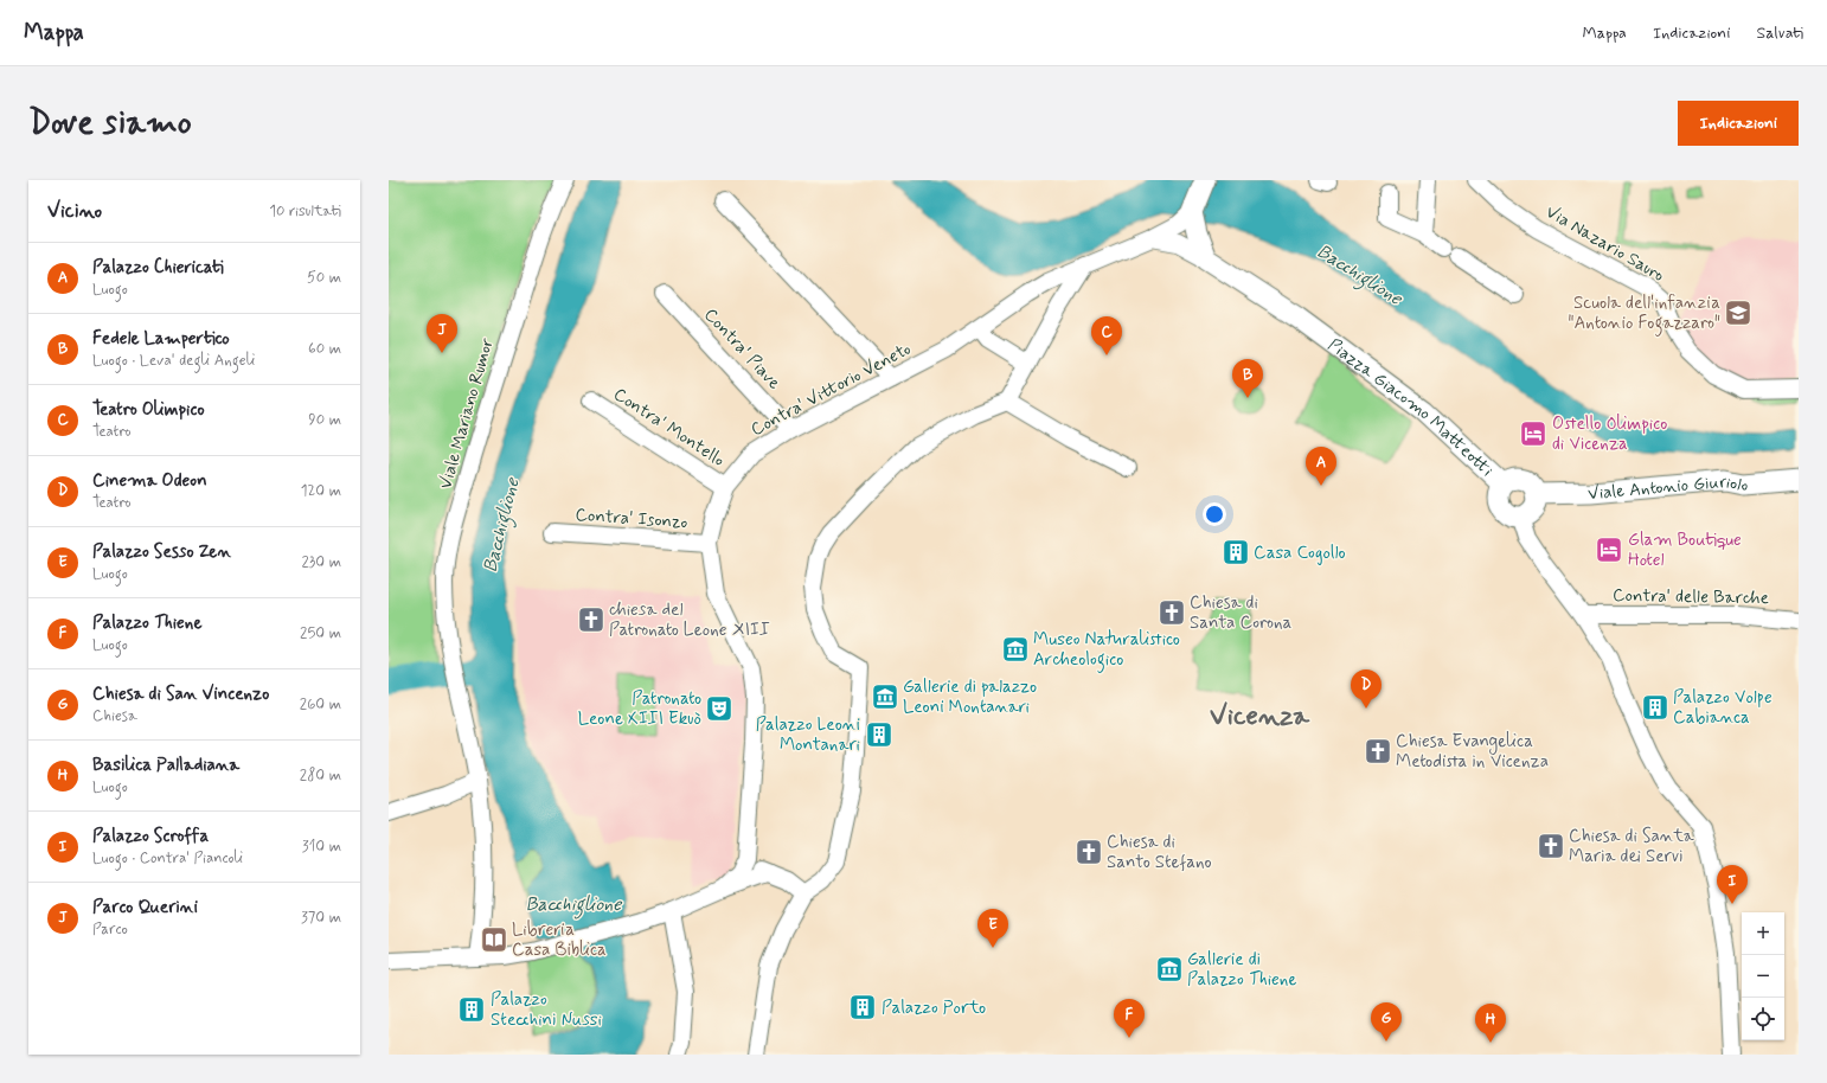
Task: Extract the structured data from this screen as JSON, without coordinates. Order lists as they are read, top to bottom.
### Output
{
  "streets": {
    "street": [
      "Via Nazario Sauro",
      "Contra' Piave",
      "Contra' Vittorio Veneto",
      "Piazza Giacomo Matteotti",
      "Viale Mariano Rumor",
      "Contra' Montello",
      "Viale Antonio Giuriolo",
      "Contra' Isonzo",
      "Contra' delle Barche"
    ]
  },
  "crossings": [
    ["Contra' Piave", "Contra' Vittorio Veneto"],
    ["Contra' Vittorio Veneto", "Contra' Montello"],
    ["Contra' Vittorio Veneto", "Contra' Isonzo"],
    ["Piazza Giacomo Matteotti", "Viale Antonio Giuriolo"]
  ],
  "districts": ["Vicenza"],
  "water": ["Bacchiglione"],
  "places": {
    "school or university": ["Scuola dell'infanzia \"Antonio Fogazzaro\""],
    "hotel": ["Ostello Olimpico di Vicenza", "Glam Boutique Hotel"],
    "building": [
      "Casa Cogollo",
      "Palazzo Volpe Cabianca",
      "Palazzo Leoni Montanari",
      "Palazzo Porto",
      "Palazzo Stecchini Nussi"
    ],
    "church": [
      "Chiesa di Santa Corona",
      "chiesa del Patronato Leone XIII",
      "Chiesa Evangelica Metodista in Vicenza",
      "Chiesa di Santa Maria dei Servi",
      "Chiesa di Santo Stefano"
    ],
    "museum": ["Museo Naturalistico Archeologico", "Gallerie di palazzo Leoni Montanari", "Gallerie di Palazzo Thiene"],
    "theatre": ["Patronato Leone XIII Ekuò"],
    "library": ["Libreria Casa Biblica"]
  },
  "page": {
    "header": "Mappa",
    "nav": ["Mappa", "Indicazioni", "Salvati"],
    "buttons": "Indicazioni",
    "title": "Dove siamo",
    "heading": ["Vicino", "10 risultati"],
    "list": [
      {
        "mark": "A",
        "name": "Palazzo Chiericati",
        "note": "Luogo",
        "value": "50 m"
      },
      {
        "mark": "B",
        "name": "Fedele Lampertico",
        "note": "Luogo · Leva' degli Angeli",
        "value": "60 m"
      },
      {
        "mark": "C",
        "name": "Teatro Olimpico",
        "note": "Teatro",
        "value": "90 m"
      },
      {
        "mark": "D",
        "name": "Cinema Odeon",
        "note": "Teatro",
        "value": "120 m"
      },
      {
        "mark": "E",
        "name": "Palazzo Sesso Zen",
        "note": "Luogo",
        "value": "230 m"
      },
      {
        "mark": "F",
        "name": "Palazzo Thiene",
        "note": "Luogo",
        "value": "250 m"
      },
      {
        "mark": "G",
        "name": "Chiesa di San Vincenzo",
        "note": "Chiesa",
        "value": "260 m"
      },
      {
        "mark": "H",
        "name": "Basilica Palladiana",
        "note": "Luogo",
        "value": "280 m"
      },
      {
        "mark": "I",
        "name": "Palazzo Scroffa",
        "note": "Luogo · Contra' Piancoli",
        "value": "310 m"
      },
      {
        "mark": "J",
        "name": "Parco Querini",
        "note": "Parco",
        "value": "370 m"
      }
    ],
    "pins": [
      "J",
      "C",
      "B",
      "A",
      "D",
      "I",
      "E",
      "F",
      "G",
      "H"
    ],
    "map_buttons": ["+", "−"]
  }
}
